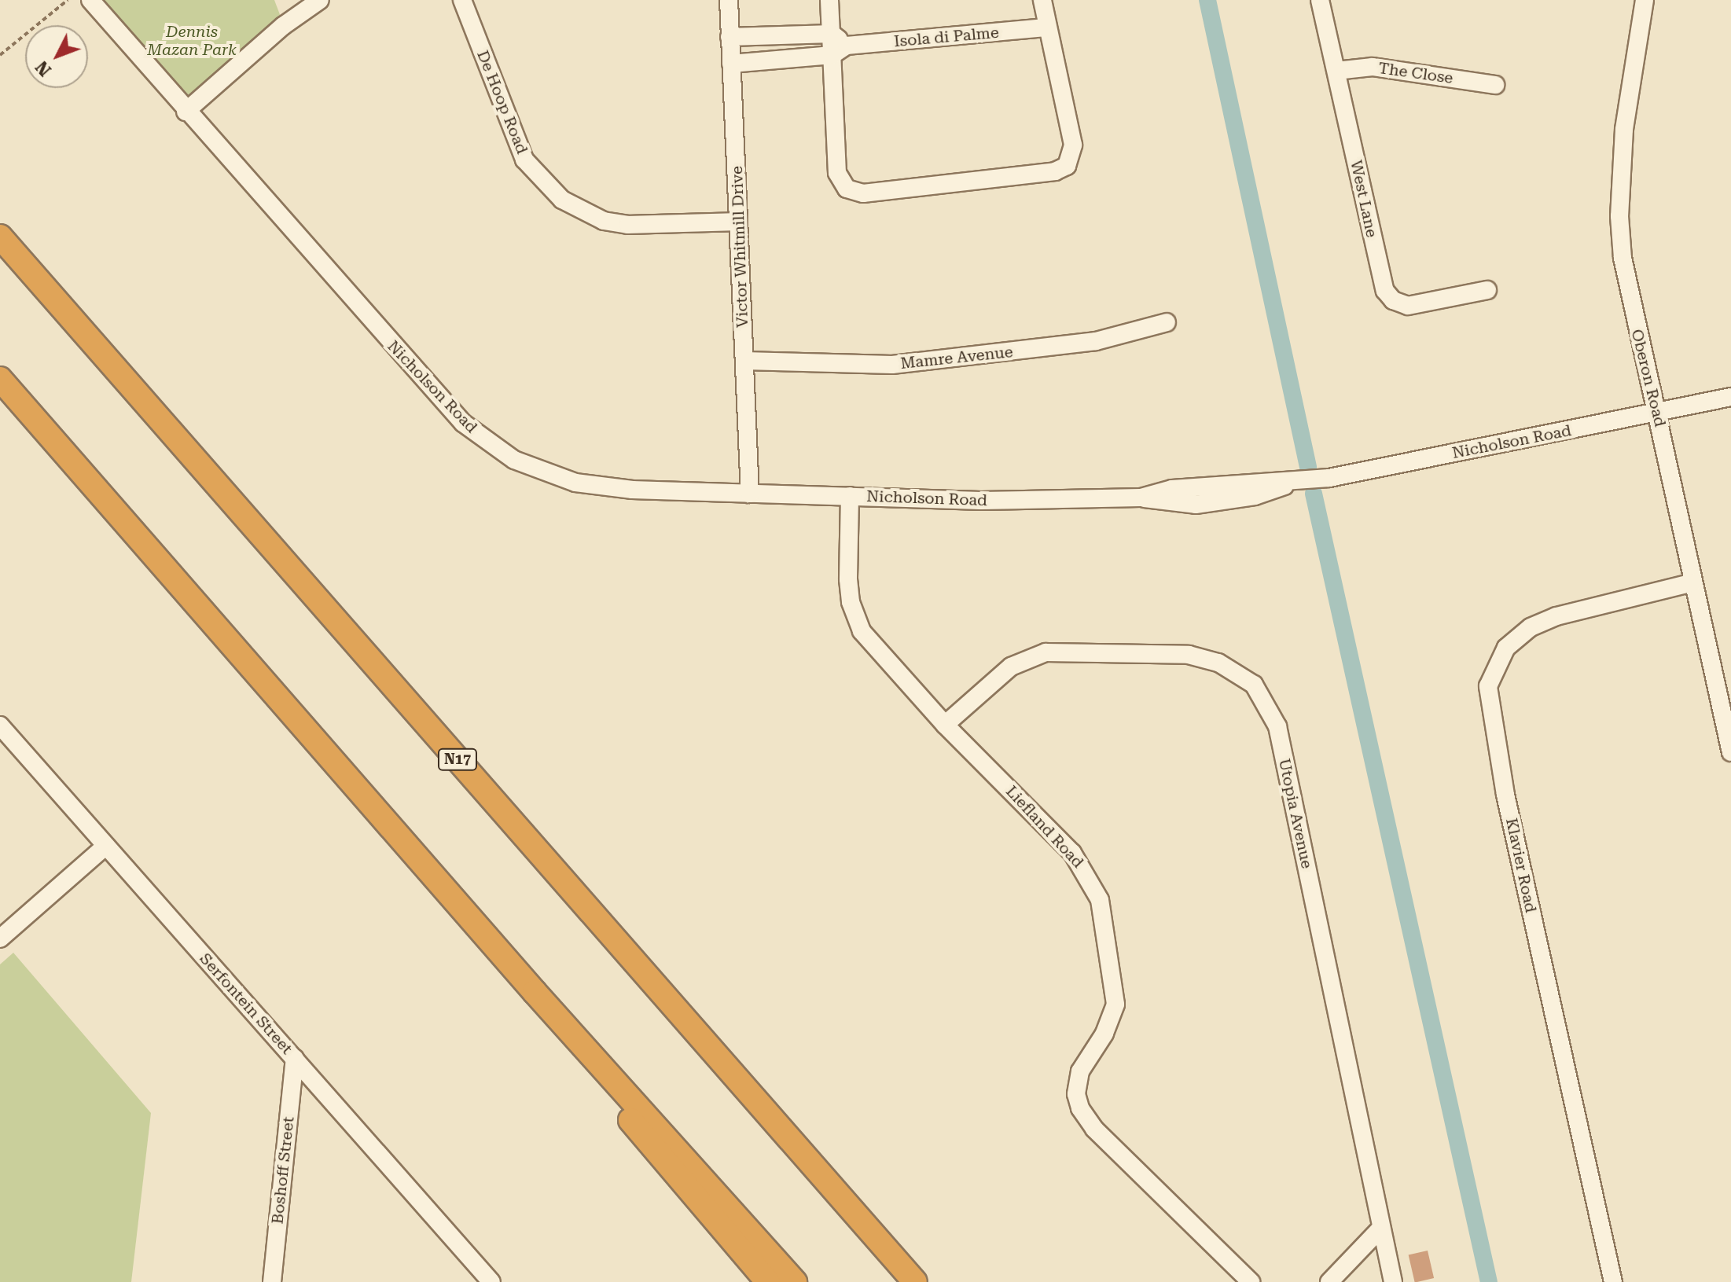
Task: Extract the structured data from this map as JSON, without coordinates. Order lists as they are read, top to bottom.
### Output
{
  "streets": {
    "highway": ["N17"],
    "street": [
      "Isola di Palme",
      "The Close",
      "De Hoop Road",
      "West Lane",
      "Victor Whitmill Drive",
      "Mamre Avenue",
      "Oberon Road",
      "Nicholson Road",
      "Utopia Avenue",
      "Liefland Road",
      "Klavier Road",
      "Serfontein Street",
      "Boshoff Street"
    ]
  },
  "crossings": [
    ["Isola di Palme", "Victor Whitmill Drive"],
    ["The Close", "West Lane"],
    ["De Hoop Road", "Victor Whitmill Drive"],
    ["Victor Whitmill Drive", "Mamre Avenue"],
    ["Victor Whitmill Drive", "Nicholson Road"],
    ["Oberon Road", "Nicholson Road"],
    ["Oberon Road", "Klavier Road"],
    ["Nicholson Road", "Liefland Road"],
    ["Utopia Avenue", "Liefland Road"],
    ["Serfontein Street", "Boshoff Street"]
  ],
  "parks": ["Dennis Mazan Park"],
  "north": "bottom left"
}
